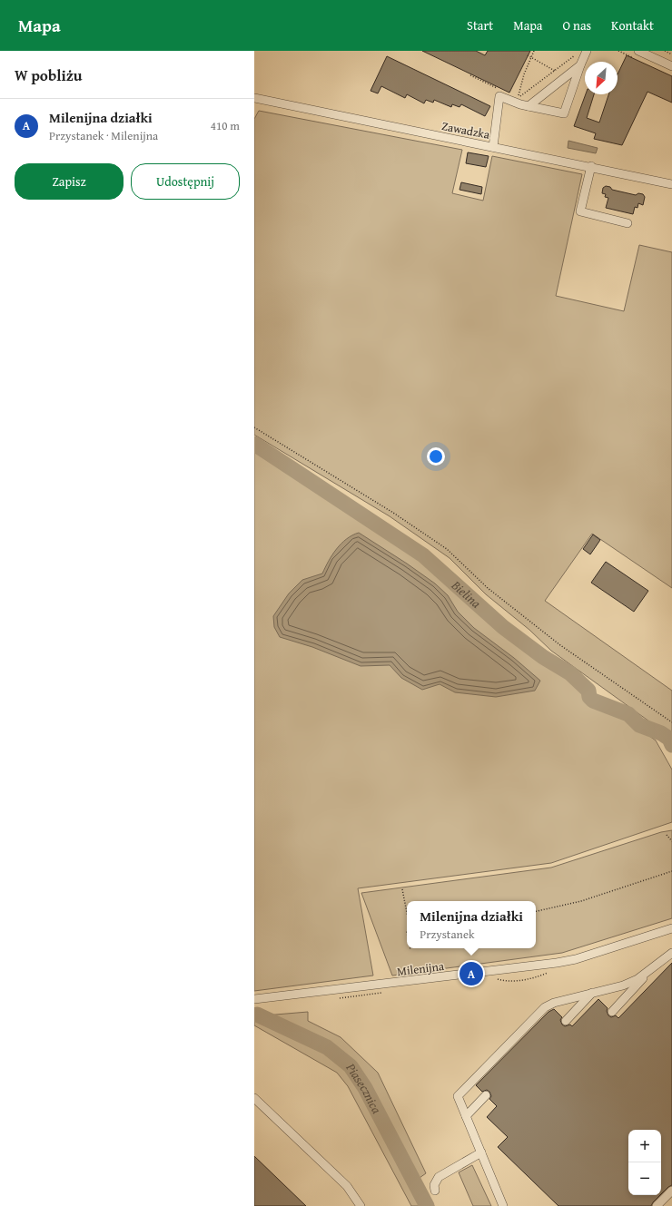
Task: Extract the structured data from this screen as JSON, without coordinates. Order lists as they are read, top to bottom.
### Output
{
  "streets": {
    "street": ["Zawadzka", "Milenijna"]
  },
  "water": ["Bielina", "Piasecznica"],
  "north": "bottom left",
  "page": {
    "header": "Mapa",
    "nav": [
      "Start",
      "Mapa",
      "O nas",
      "Kontakt"
    ],
    "heading": "W pobliżu",
    "list": [
      {
        "mark": "A",
        "name": "Milenijna działki",
        "note": "Przystanek · Milenijna",
        "value": "410 m"
      }
    ],
    "buttons": ["Zapisz", "Udostępnij"],
    "popup": ["Milenijna działki", "Przystanek"],
    "pins": "A",
    "map_buttons": ["+", "−"]
  }
}
